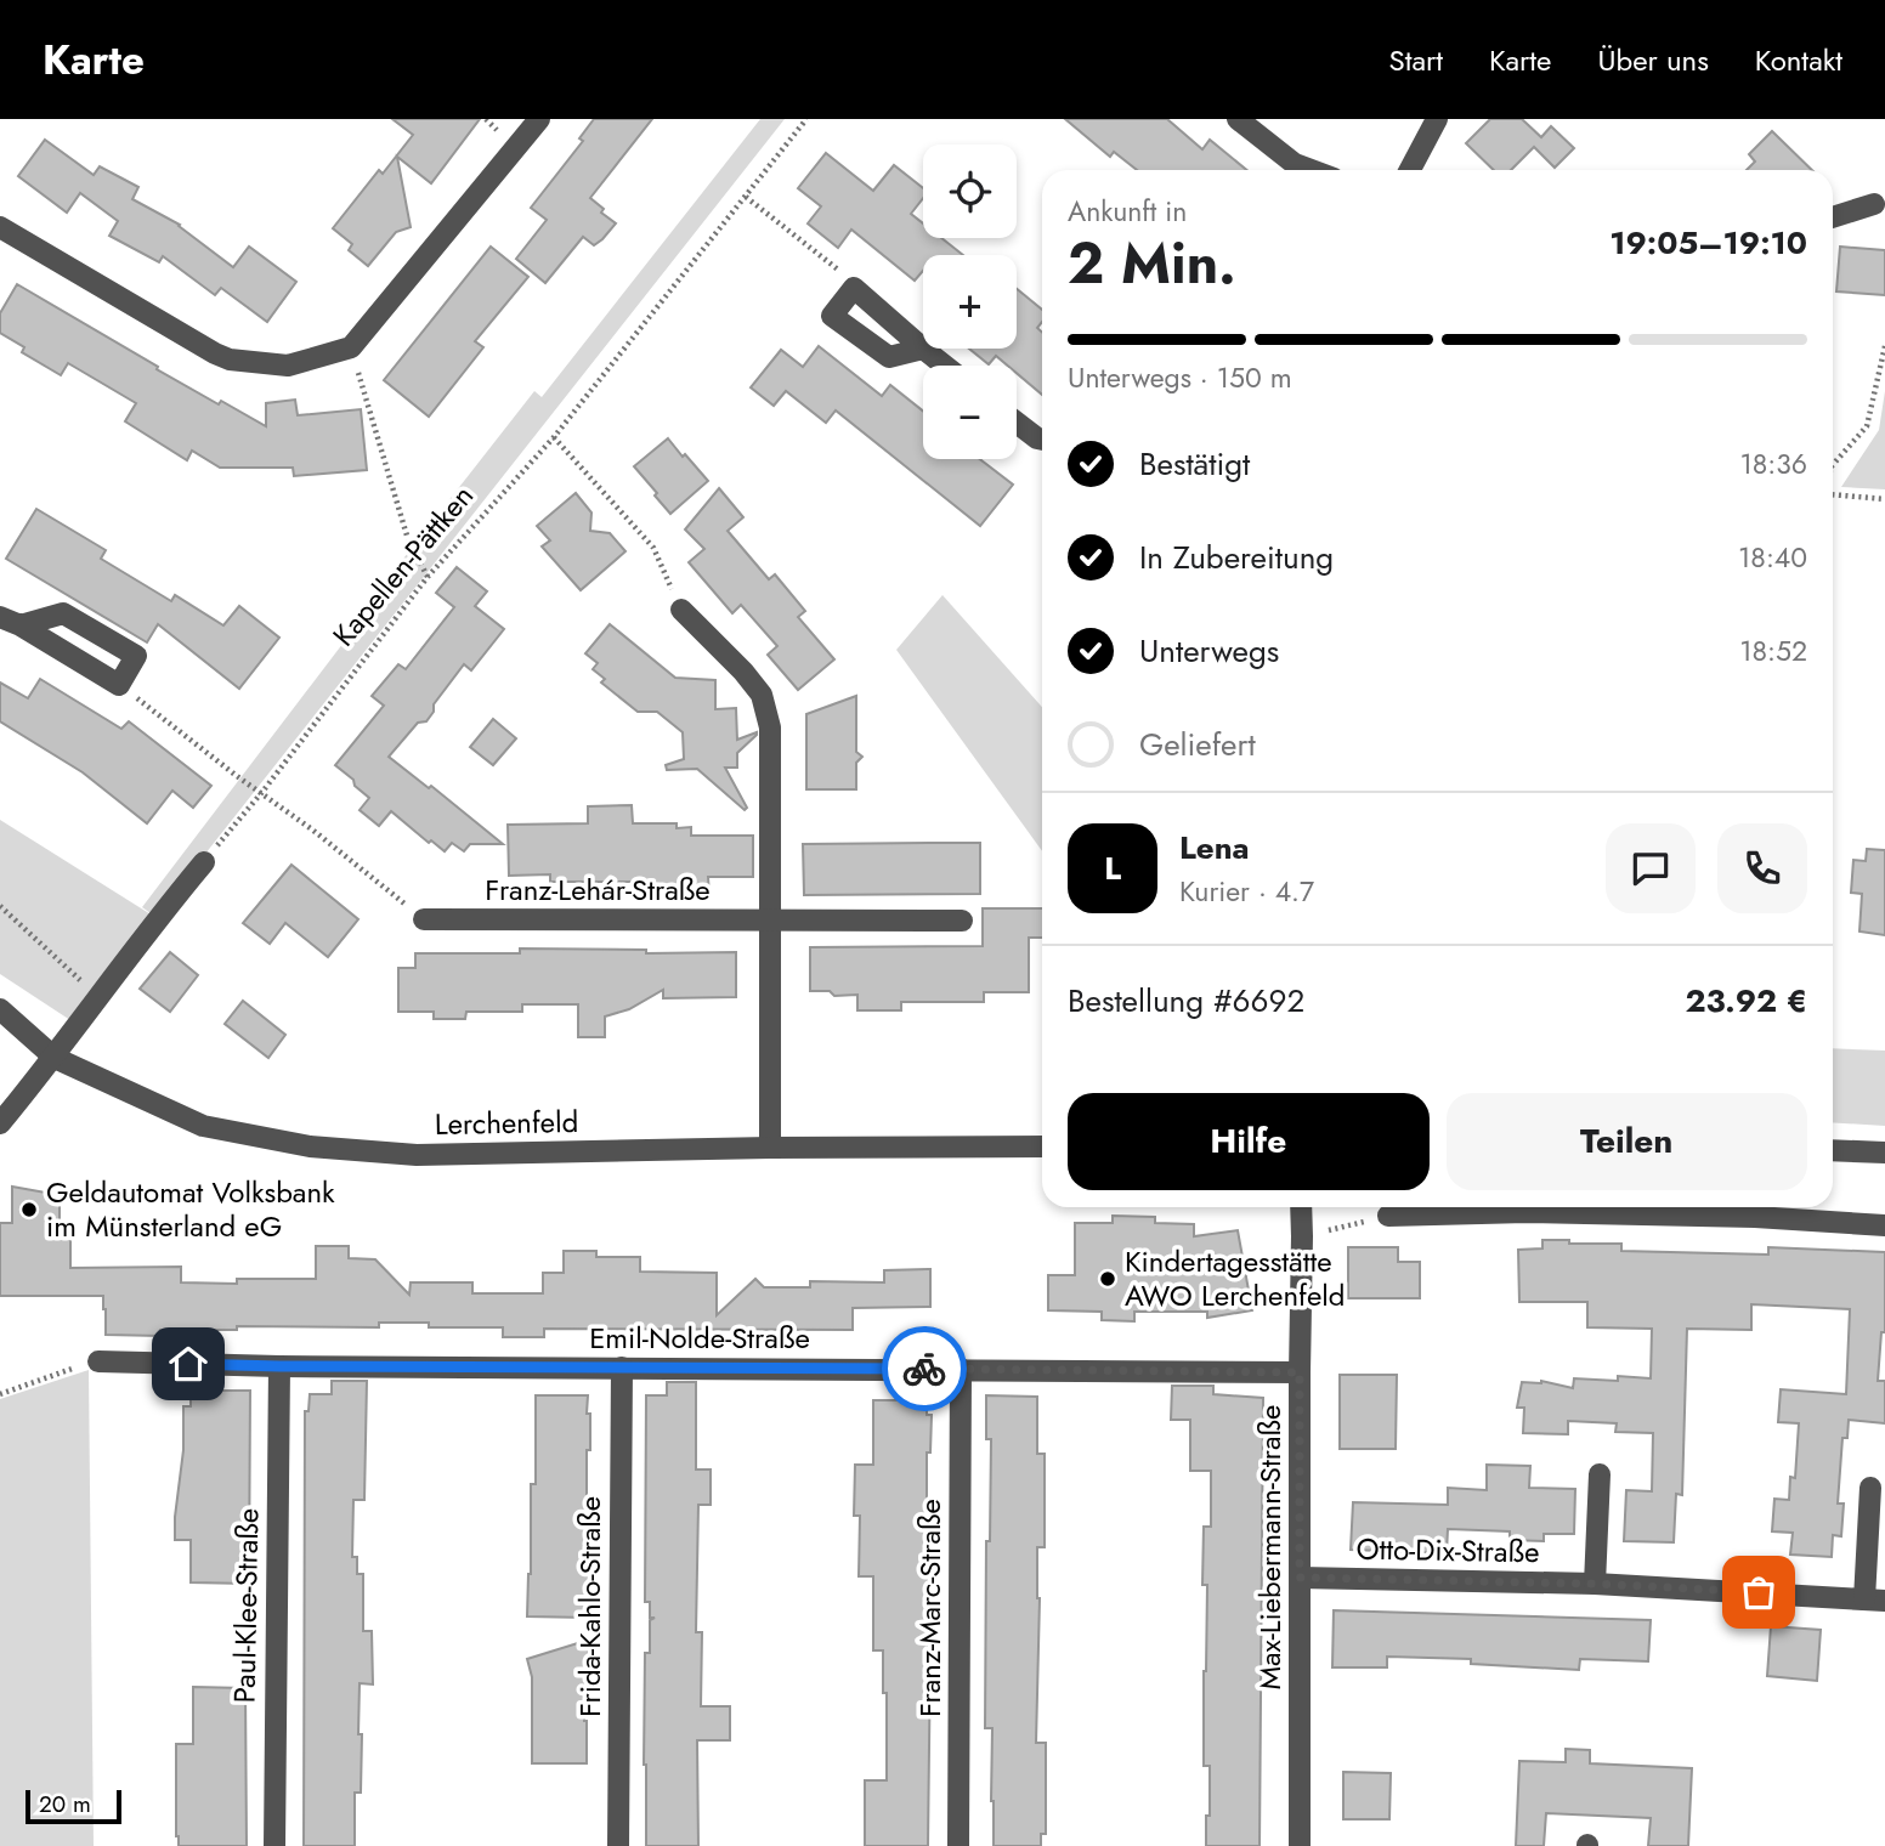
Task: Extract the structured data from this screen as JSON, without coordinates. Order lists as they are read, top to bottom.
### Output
{
  "streets": {
    "street": [
      "Franz-Lehár-Straße",
      "Lerchenfeld",
      "Emil-Nolde-Straße",
      "Max-Liebermann-Straße",
      "Otto-Dix-Straße",
      "Paul-Klee-Straße",
      "Frida-Kahlo-Straße",
      "Franz-Marc-Straße"
    ],
    "path": ["Kapellen-Pättken"]
  },
  "crossings": [
    ["Emil-Nolde-Straße", "Max-Liebermann-Straße"],
    ["Emil-Nolde-Straße", "Paul-Klee-Straße"],
    ["Emil-Nolde-Straße", "Frida-Kahlo-Straße"],
    ["Emil-Nolde-Straße", "Franz-Marc-Straße"],
    ["Max-Liebermann-Straße", "Otto-Dix-Straße"]
  ],
  "places": ["Geldautomat Volksbank im Münsterland eG", "Kindertagesstätte AWO Lerchenfeld"],
  "scale_bar": "20 m",
  "page": {
    "header": "Karte",
    "nav": [
      "Start",
      "Karte",
      "Über uns",
      "Kontakt"
    ],
    "map_buttons": ["+", "−"],
    "heading": ["2 Min.", "Ankunft in", "19:05–19:10"],
    "panel": [
      "Lena",
      "Kurier · 4.7",
      "Bestellung #6692",
      "23.92 €"
    ],
    "bar": "Unterwegs · 150 m",
    "list": [
      ["Bestätigt", "18:36"],
      ["In Zubereitung", "18:40"],
      ["Unterwegs", "18:52"],
      "Geliefert"
    ],
    "round": "L",
    "buttons": ["Hilfe", "Teilen"],
    "scale": "20 m"
  }
}
